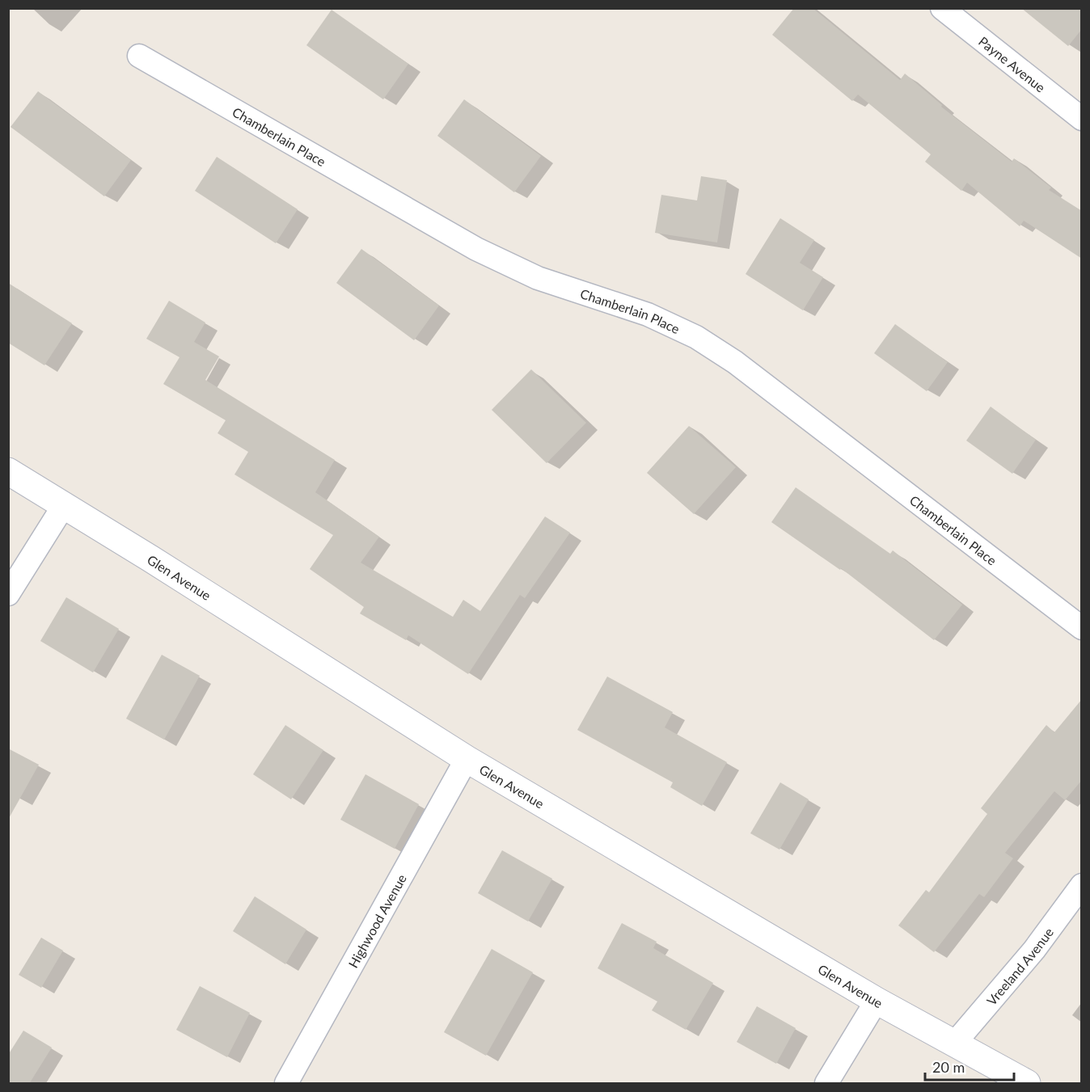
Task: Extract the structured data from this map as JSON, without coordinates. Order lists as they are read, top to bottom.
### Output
{
  "streets": {
    "street": [
      "Payne Avenue",
      "Chamberlain Place",
      "Glen Avenue",
      "Highwood Avenue",
      "Vreeland Avenue"
    ]
  },
  "crossings": [
    ["Glen Avenue", "Highwood Avenue"],
    ["Glen Avenue", "Vreeland Avenue"]
  ],
  "scale_bar": "20 m"
}
